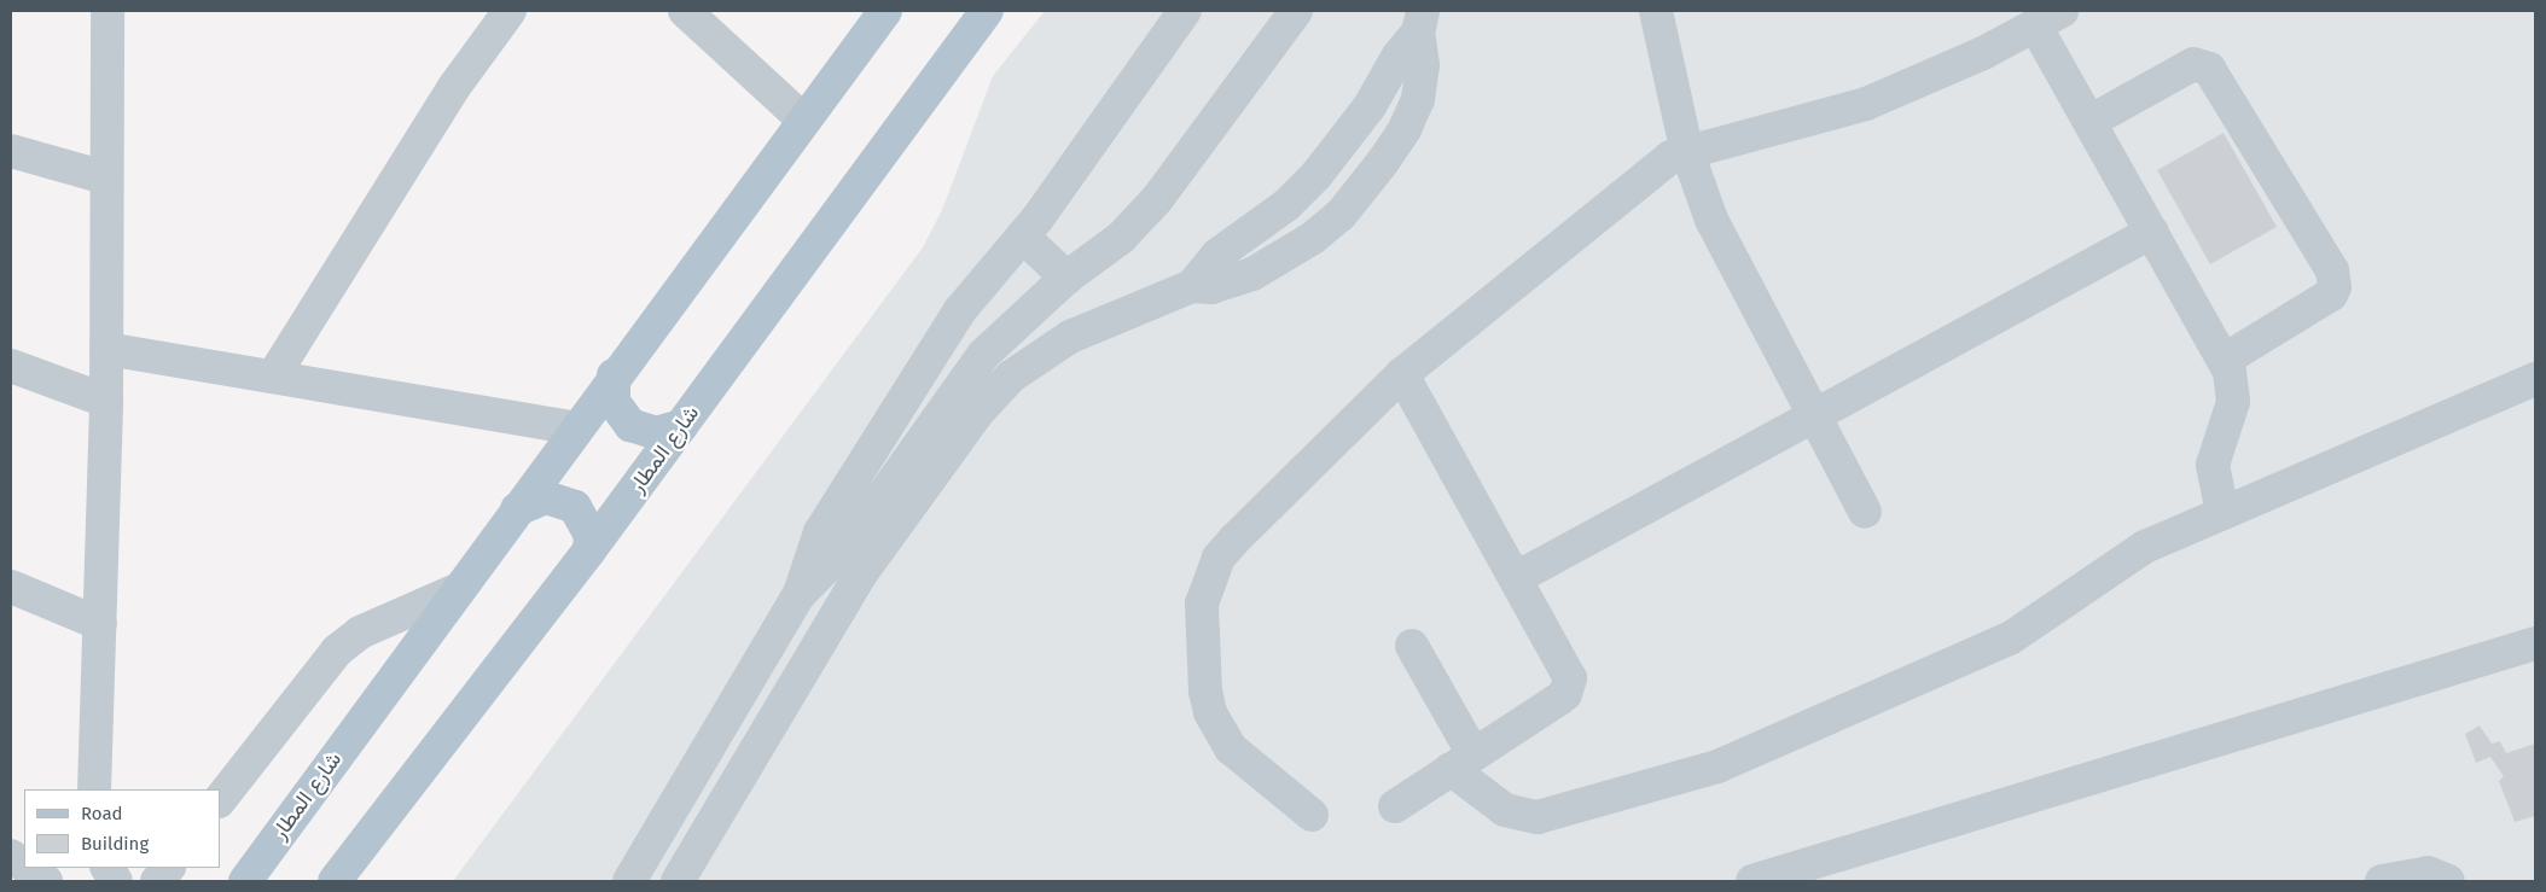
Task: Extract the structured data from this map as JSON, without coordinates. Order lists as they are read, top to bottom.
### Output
{
  "streets": {
    "main road": ["شارع المطار"]
  },
  "legend": ["Road", "Building"]
}
